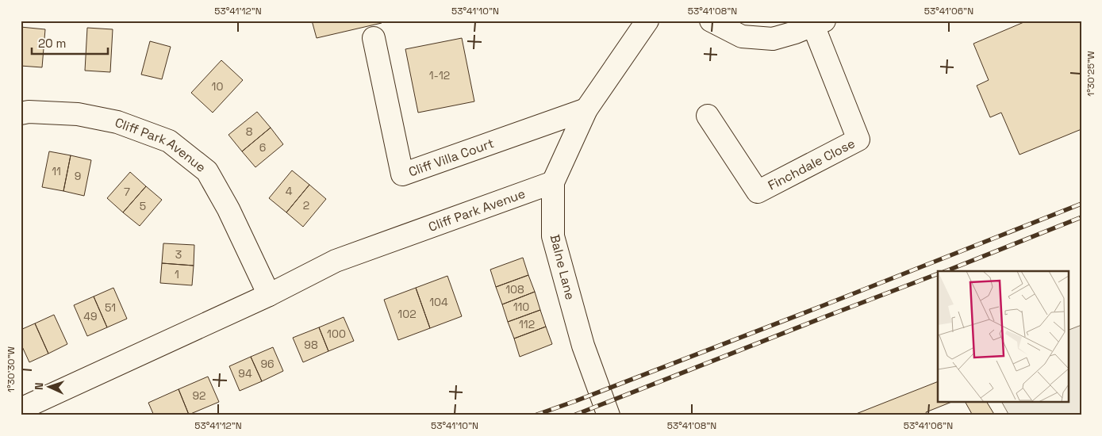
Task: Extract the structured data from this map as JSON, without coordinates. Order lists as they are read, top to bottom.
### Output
{
  "streets": {
    "street": [
      "Cliff Park Avenue",
      "Cliff Villa Court",
      "Finchdale Close",
      "Balne Lane"
    ]
  },
  "crossings": [
    ["Cliff Park Avenue", "Balne Lane"],
    ["Cliff Villa Court", "Balne Lane"]
  ],
  "house_numbers": [
    "1-12",
    "10",
    "8",
    "6",
    "11",
    "9",
    "4",
    "7",
    "2",
    "5",
    "3",
    "1",
    "108",
    "104",
    "110",
    "51",
    "102",
    "49",
    "112",
    "100",
    "98",
    "96",
    "94",
    "92"
  ],
  "scale_bar": "20 m",
  "north": "left",
  "coordinates": [
    "53°41'12\"N",
    "53°41'10\"N",
    "53°41'08\"N",
    "53°41'06\"N",
    "1°30'25\"W",
    "1°30'30\"W"
  ]
}
